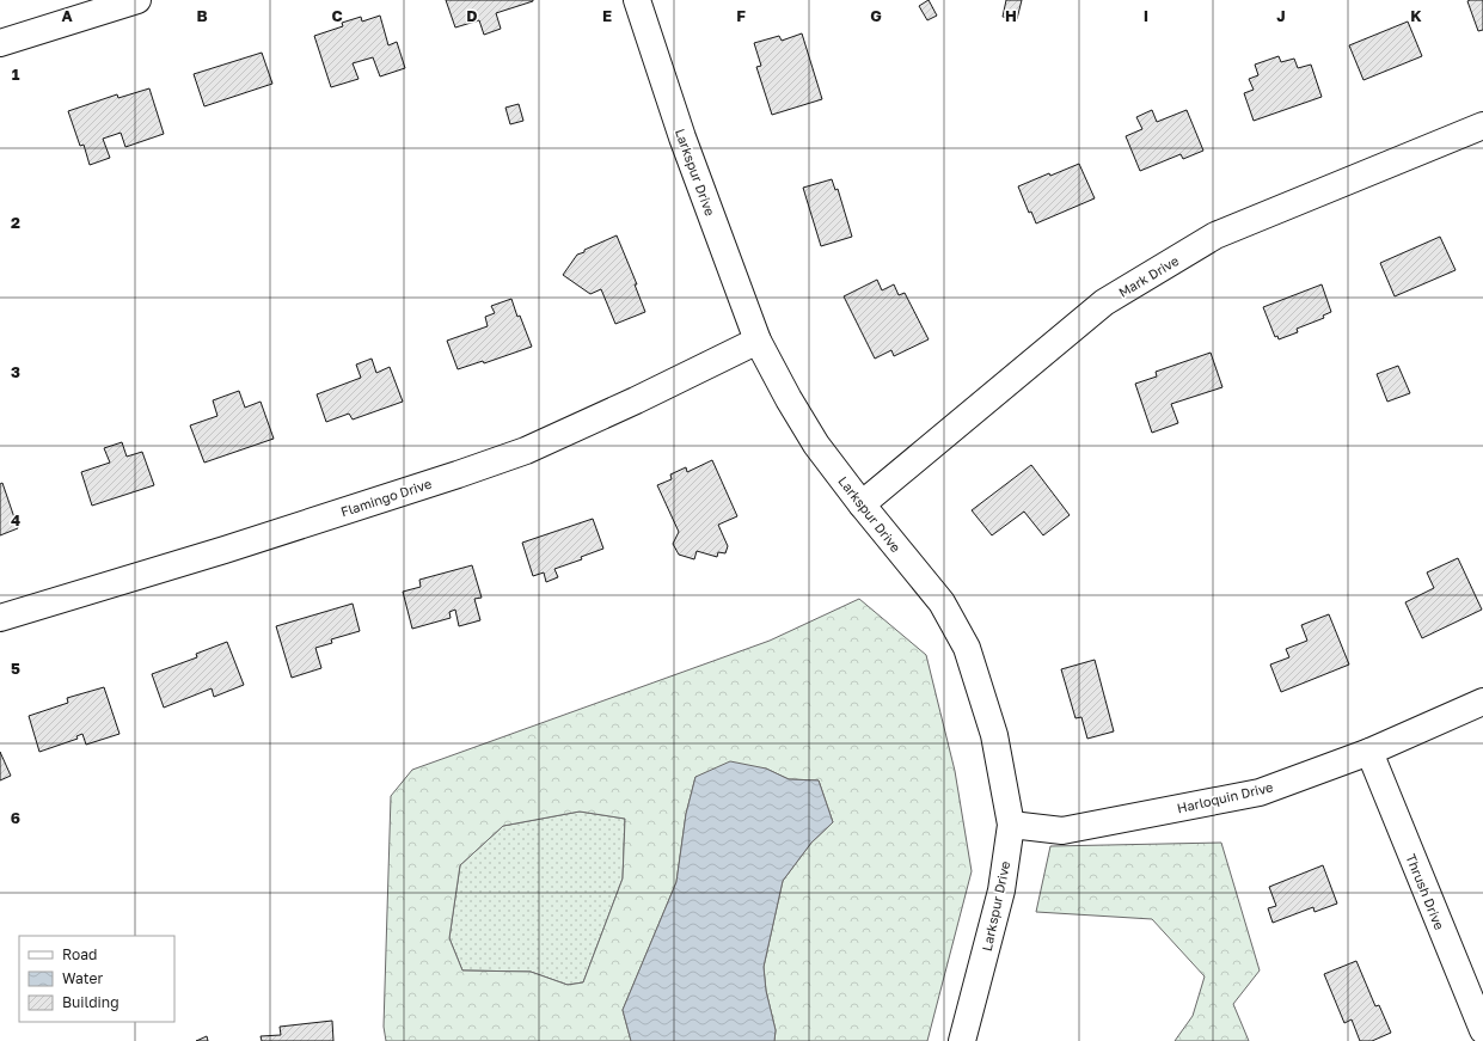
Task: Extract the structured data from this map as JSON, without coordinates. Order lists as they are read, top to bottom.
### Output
{
  "streets": {
    "street": [
      "Larkspur Drive",
      "Mark Drive",
      "Flamingo Drive",
      "Harloquin Drive",
      "Thrush Drive"
    ]
  },
  "crossings": [
    ["Larkspur Drive", "Mark Drive"],
    ["Larkspur Drive", "Flamingo Drive"],
    ["Larkspur Drive", "Harloquin Drive"],
    ["Harloquin Drive", "Thrush Drive"]
  ],
  "legend": ["Road", "Water", "Building"],
  "grid": {
    "columns": [
      "A",
      "B",
      "C",
      "D",
      "E",
      "F",
      "G",
      "H",
      "I",
      "J",
      "K"
    ],
    "rows": [
      "1",
      "2",
      "3",
      "4",
      "5",
      "6"
    ]
  }
}
